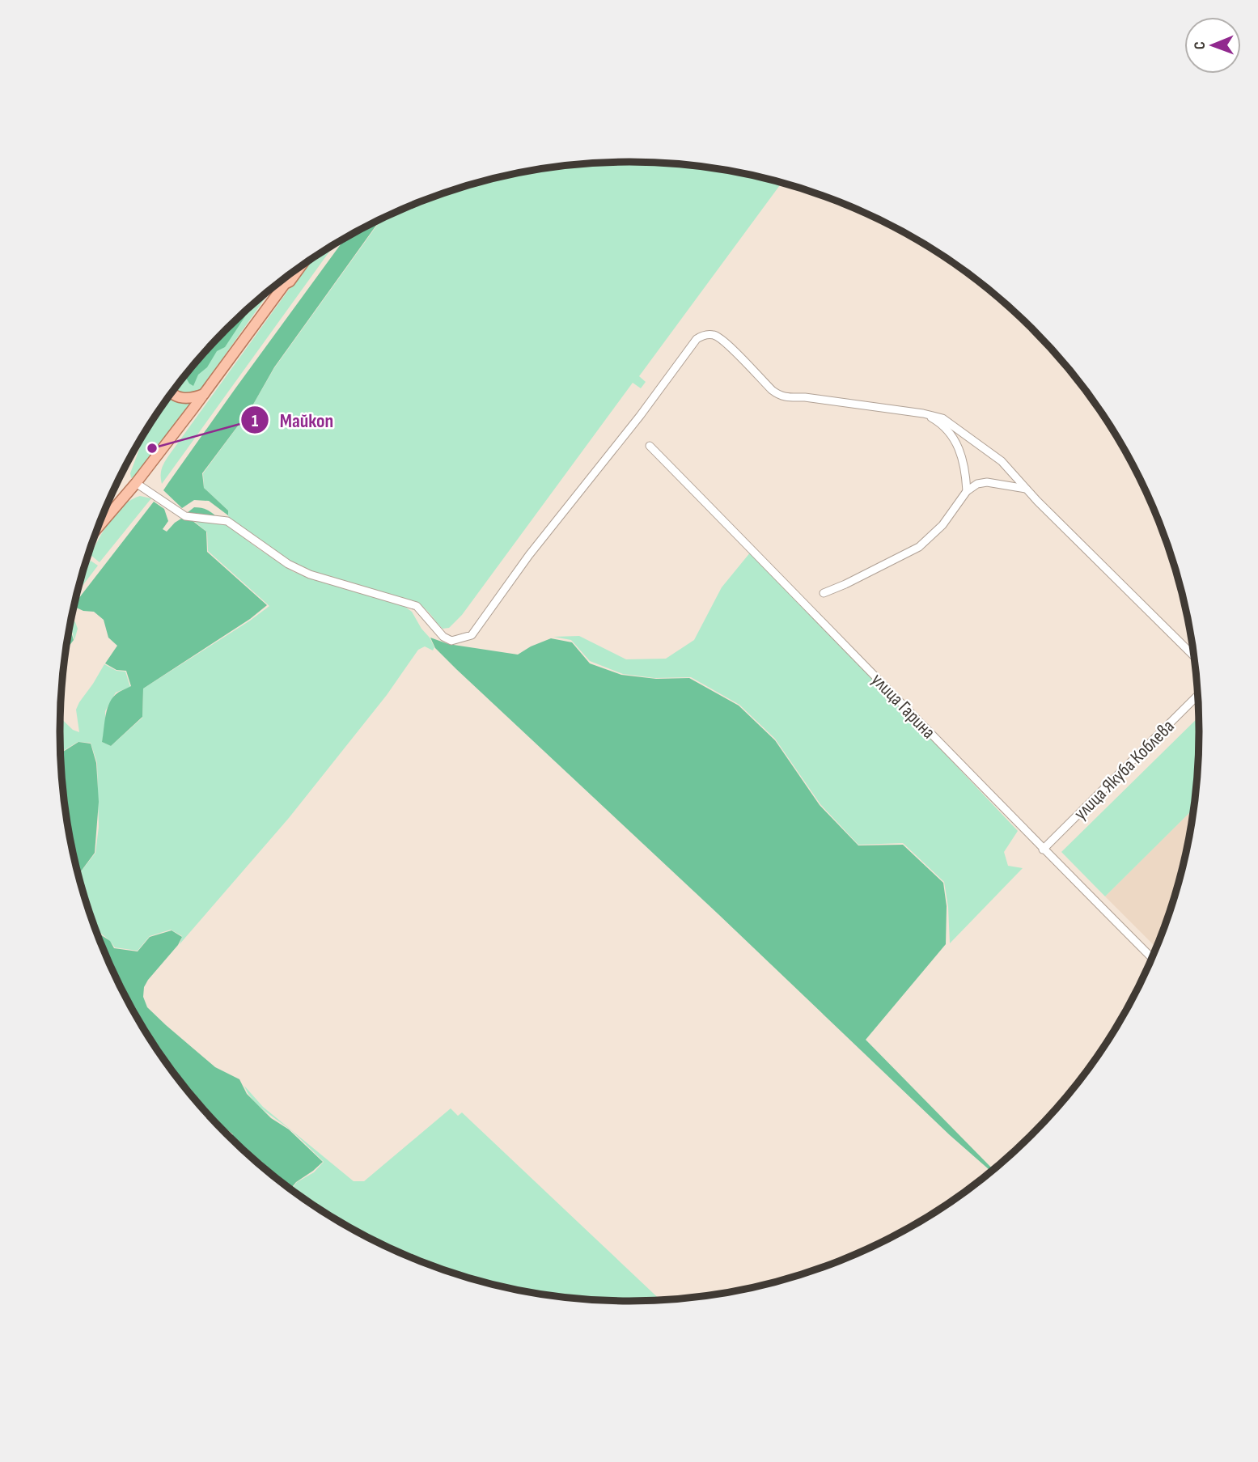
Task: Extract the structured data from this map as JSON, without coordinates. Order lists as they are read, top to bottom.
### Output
{
  "streets": {
    "street": ["улица Гарина", "улица Якуба Коблева"]
  },
  "crossings": [
    ["улица Гарина", "улица Якуба Коблева"]
  ],
  "places": ["Майкоп"],
  "north": "left"
}
